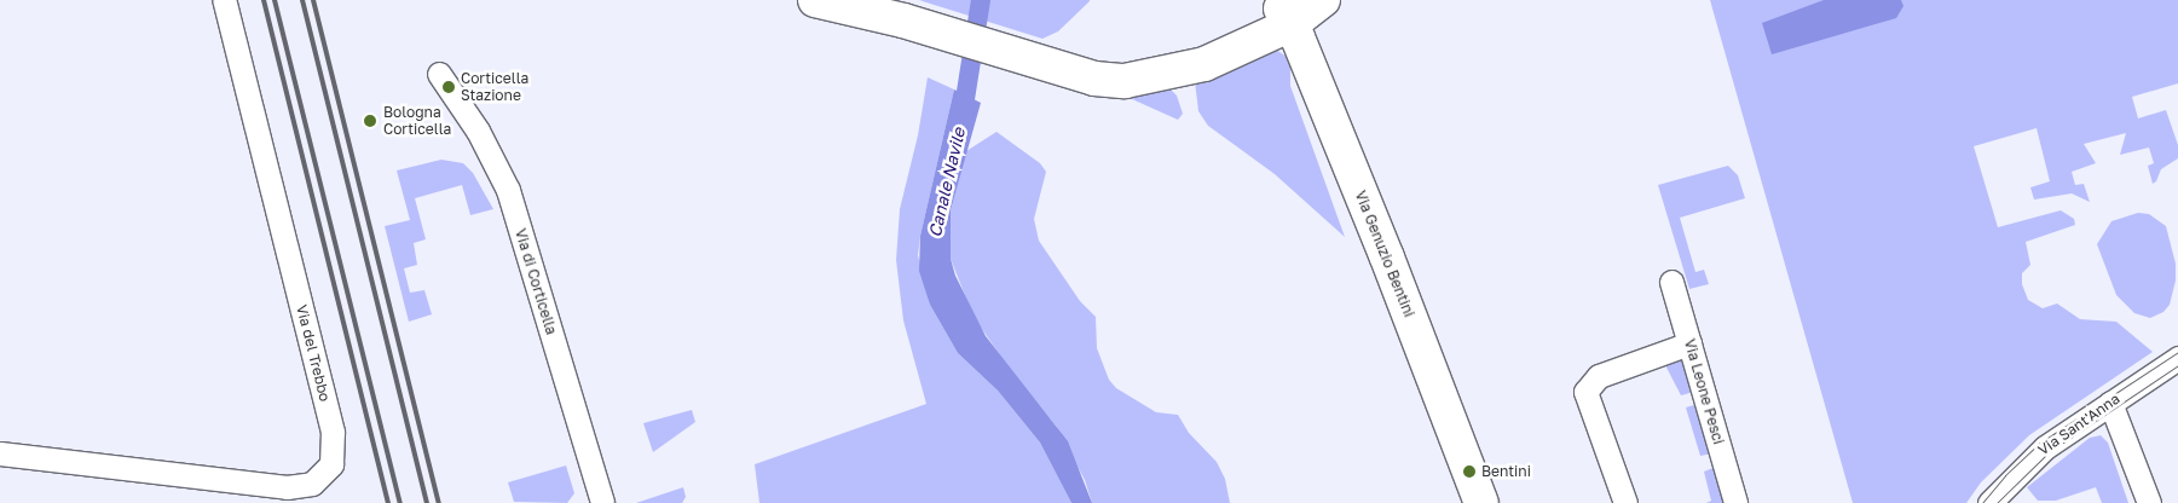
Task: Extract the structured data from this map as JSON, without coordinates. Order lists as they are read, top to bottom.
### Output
{
  "streets": {
    "main road": ["Via Genuzio Bentini"],
    "street": [
      "Via di Corticella",
      "Via del Trebbo",
      "Via Leone Pesci",
      "Via Sant'Anna"
    ]
  },
  "water": ["Canale Navile"],
  "places": ["Corticella Stazione", "Bologna Corticella", "Bentini"]
}
